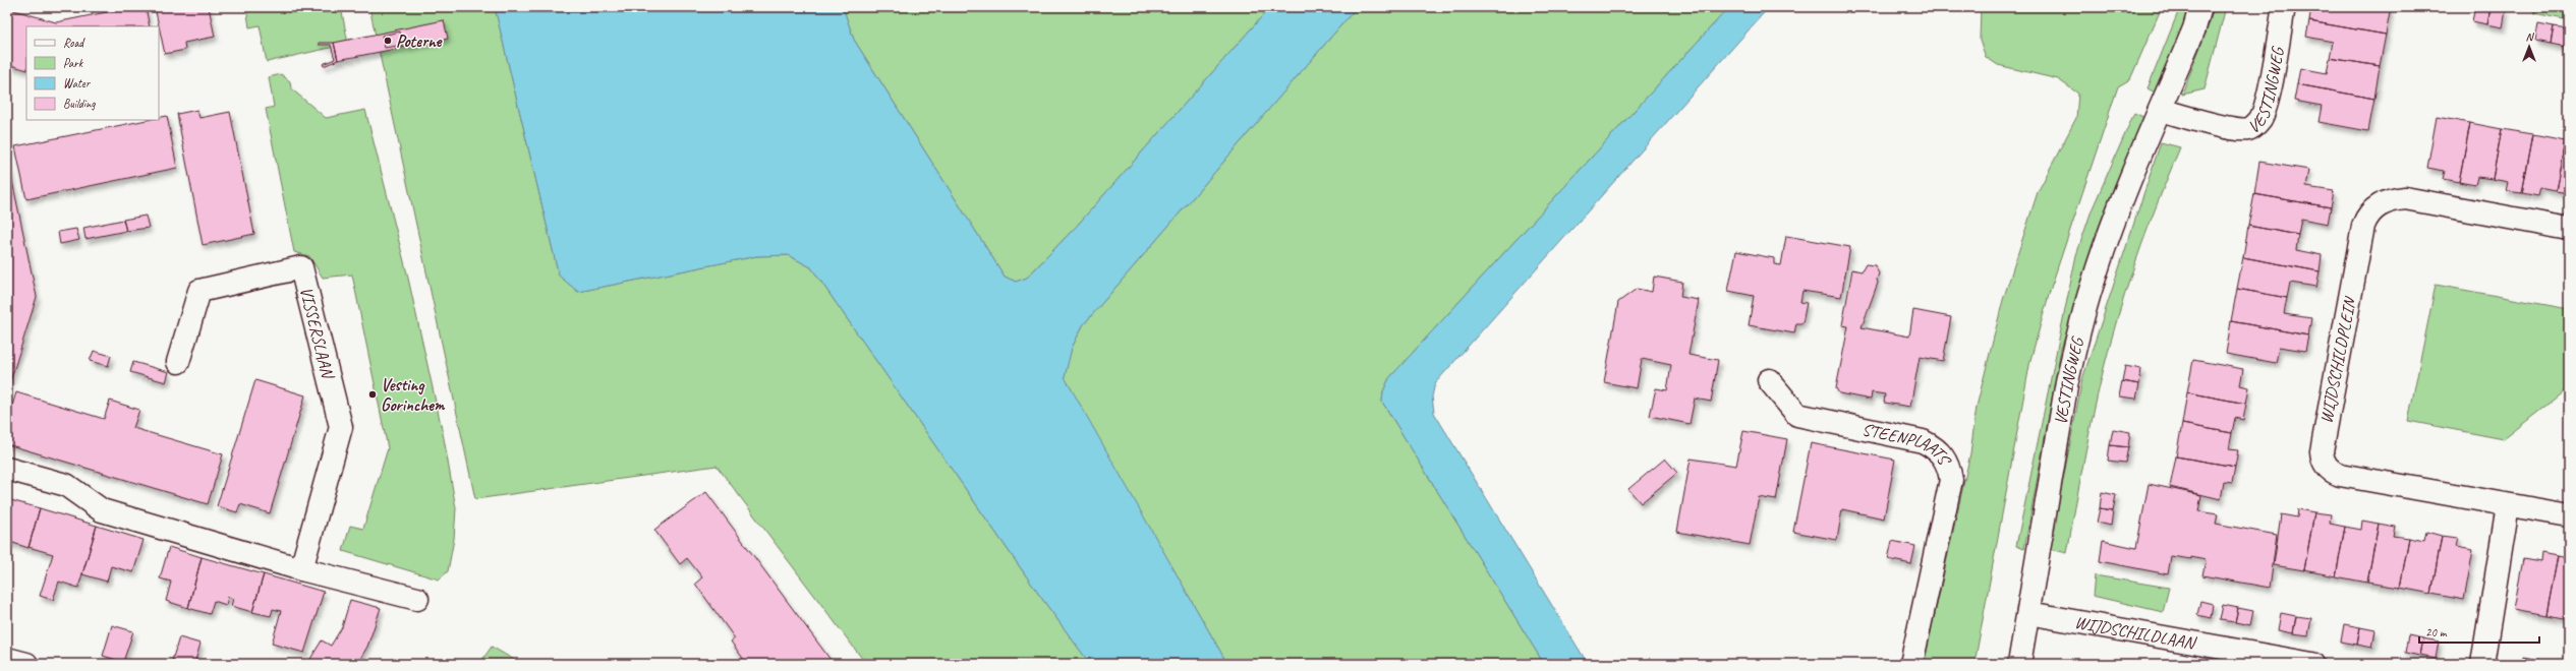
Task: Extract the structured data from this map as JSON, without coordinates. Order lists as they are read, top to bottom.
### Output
{
  "streets": {
    "street": [
      "VESTINGWEG",
      "VISSERSLAAN",
      "WIJDSCHILDPLEIN",
      "STEENPLAATS",
      "WIJDSCHILDLAAN"
    ]
  },
  "crossings": [
    ["VESTINGWEG", "WIJDSCHILDLAAN"]
  ],
  "places": ["Poterne", "Vesting Gorinchem"],
  "legend": [
    "Road",
    "Park",
    "Water",
    "Building"
  ],
  "scale_bar": "20 m",
  "north": "top"
}
